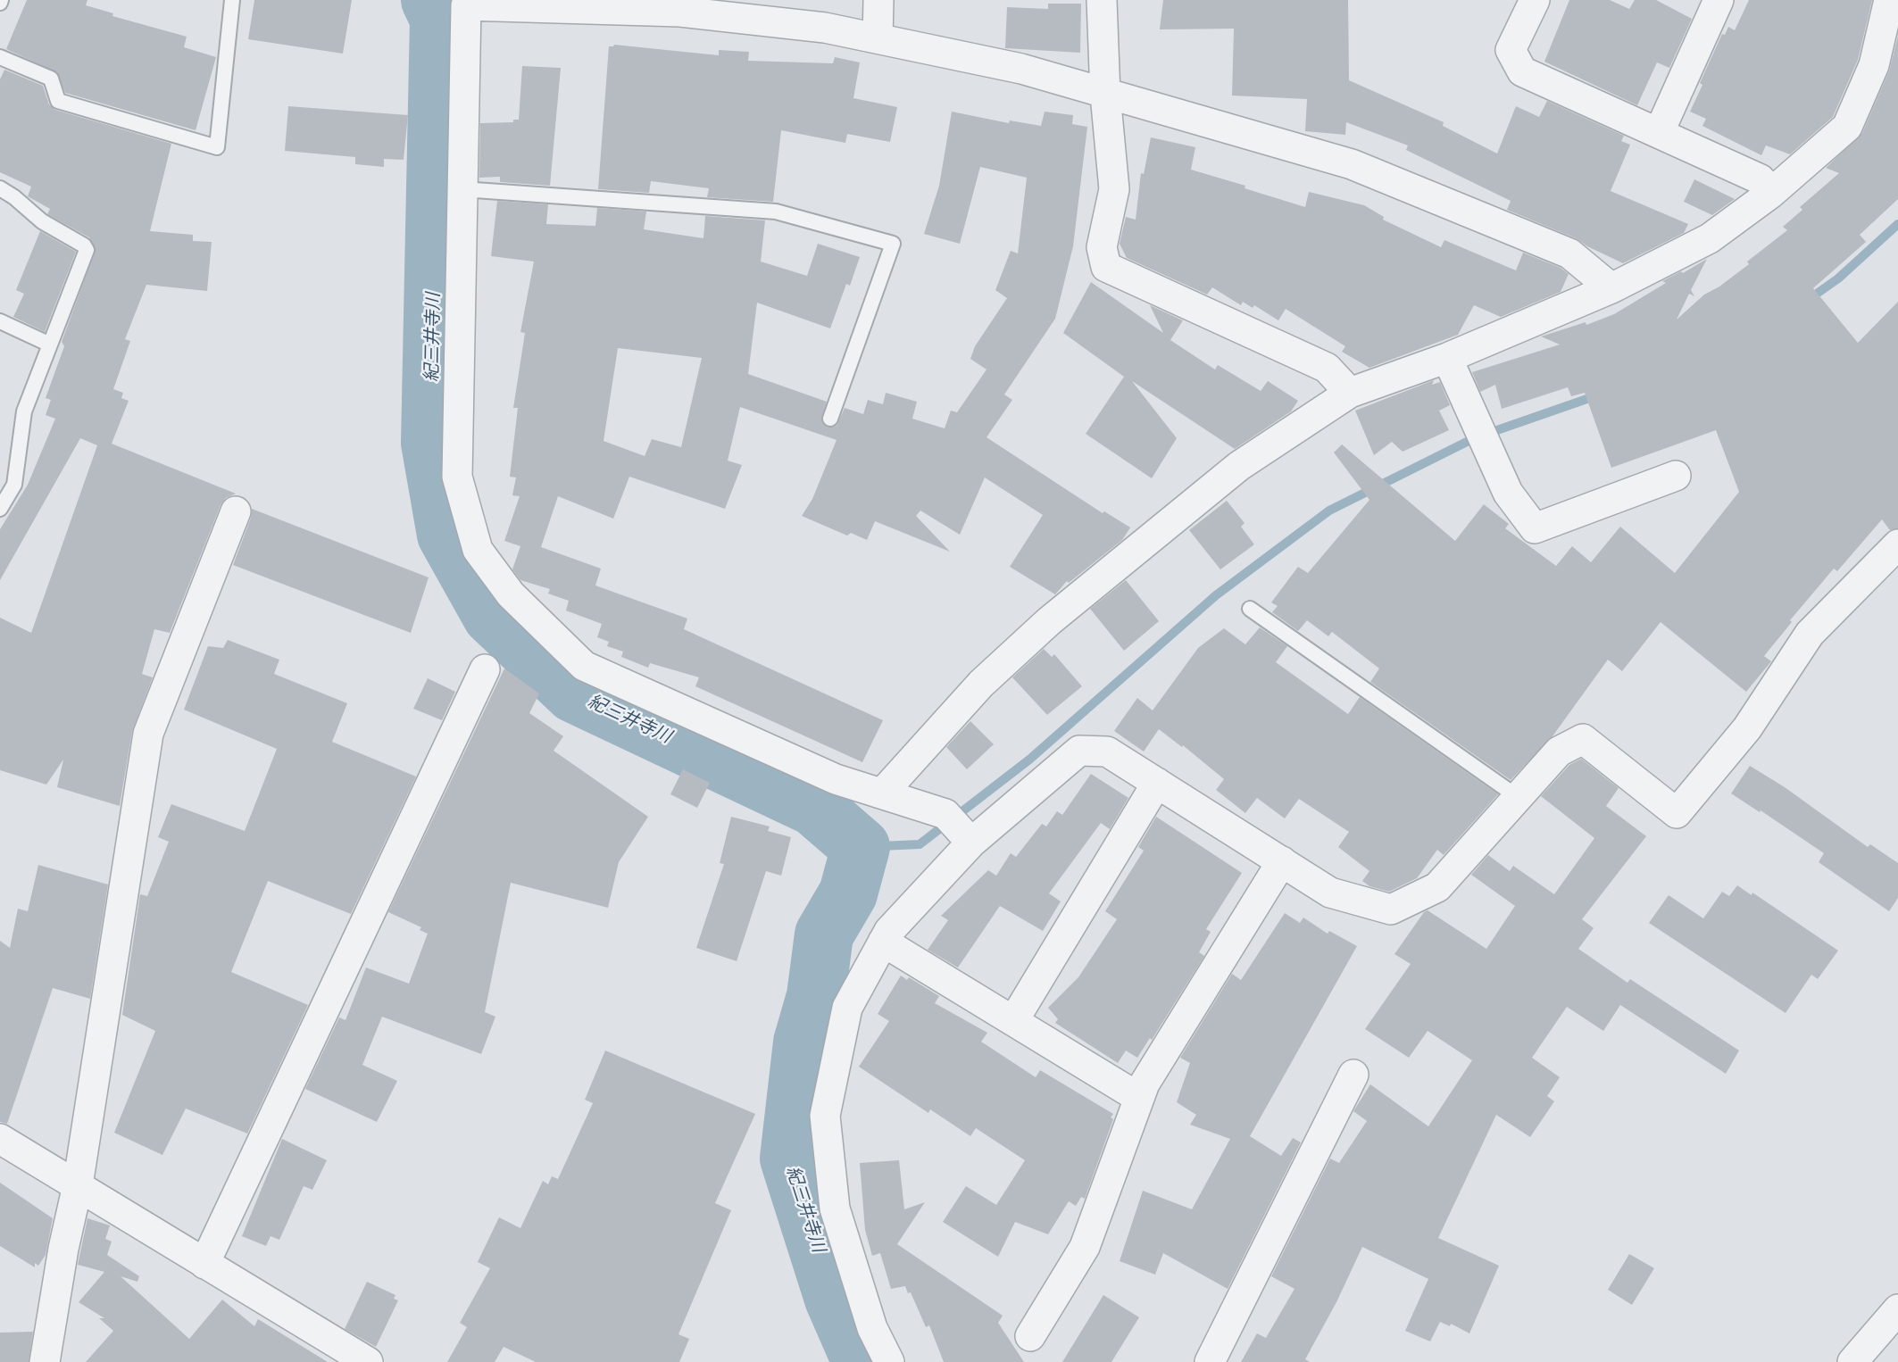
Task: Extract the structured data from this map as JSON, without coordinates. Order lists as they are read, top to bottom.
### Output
{
  "water": ["紀三井寺川"]
}
